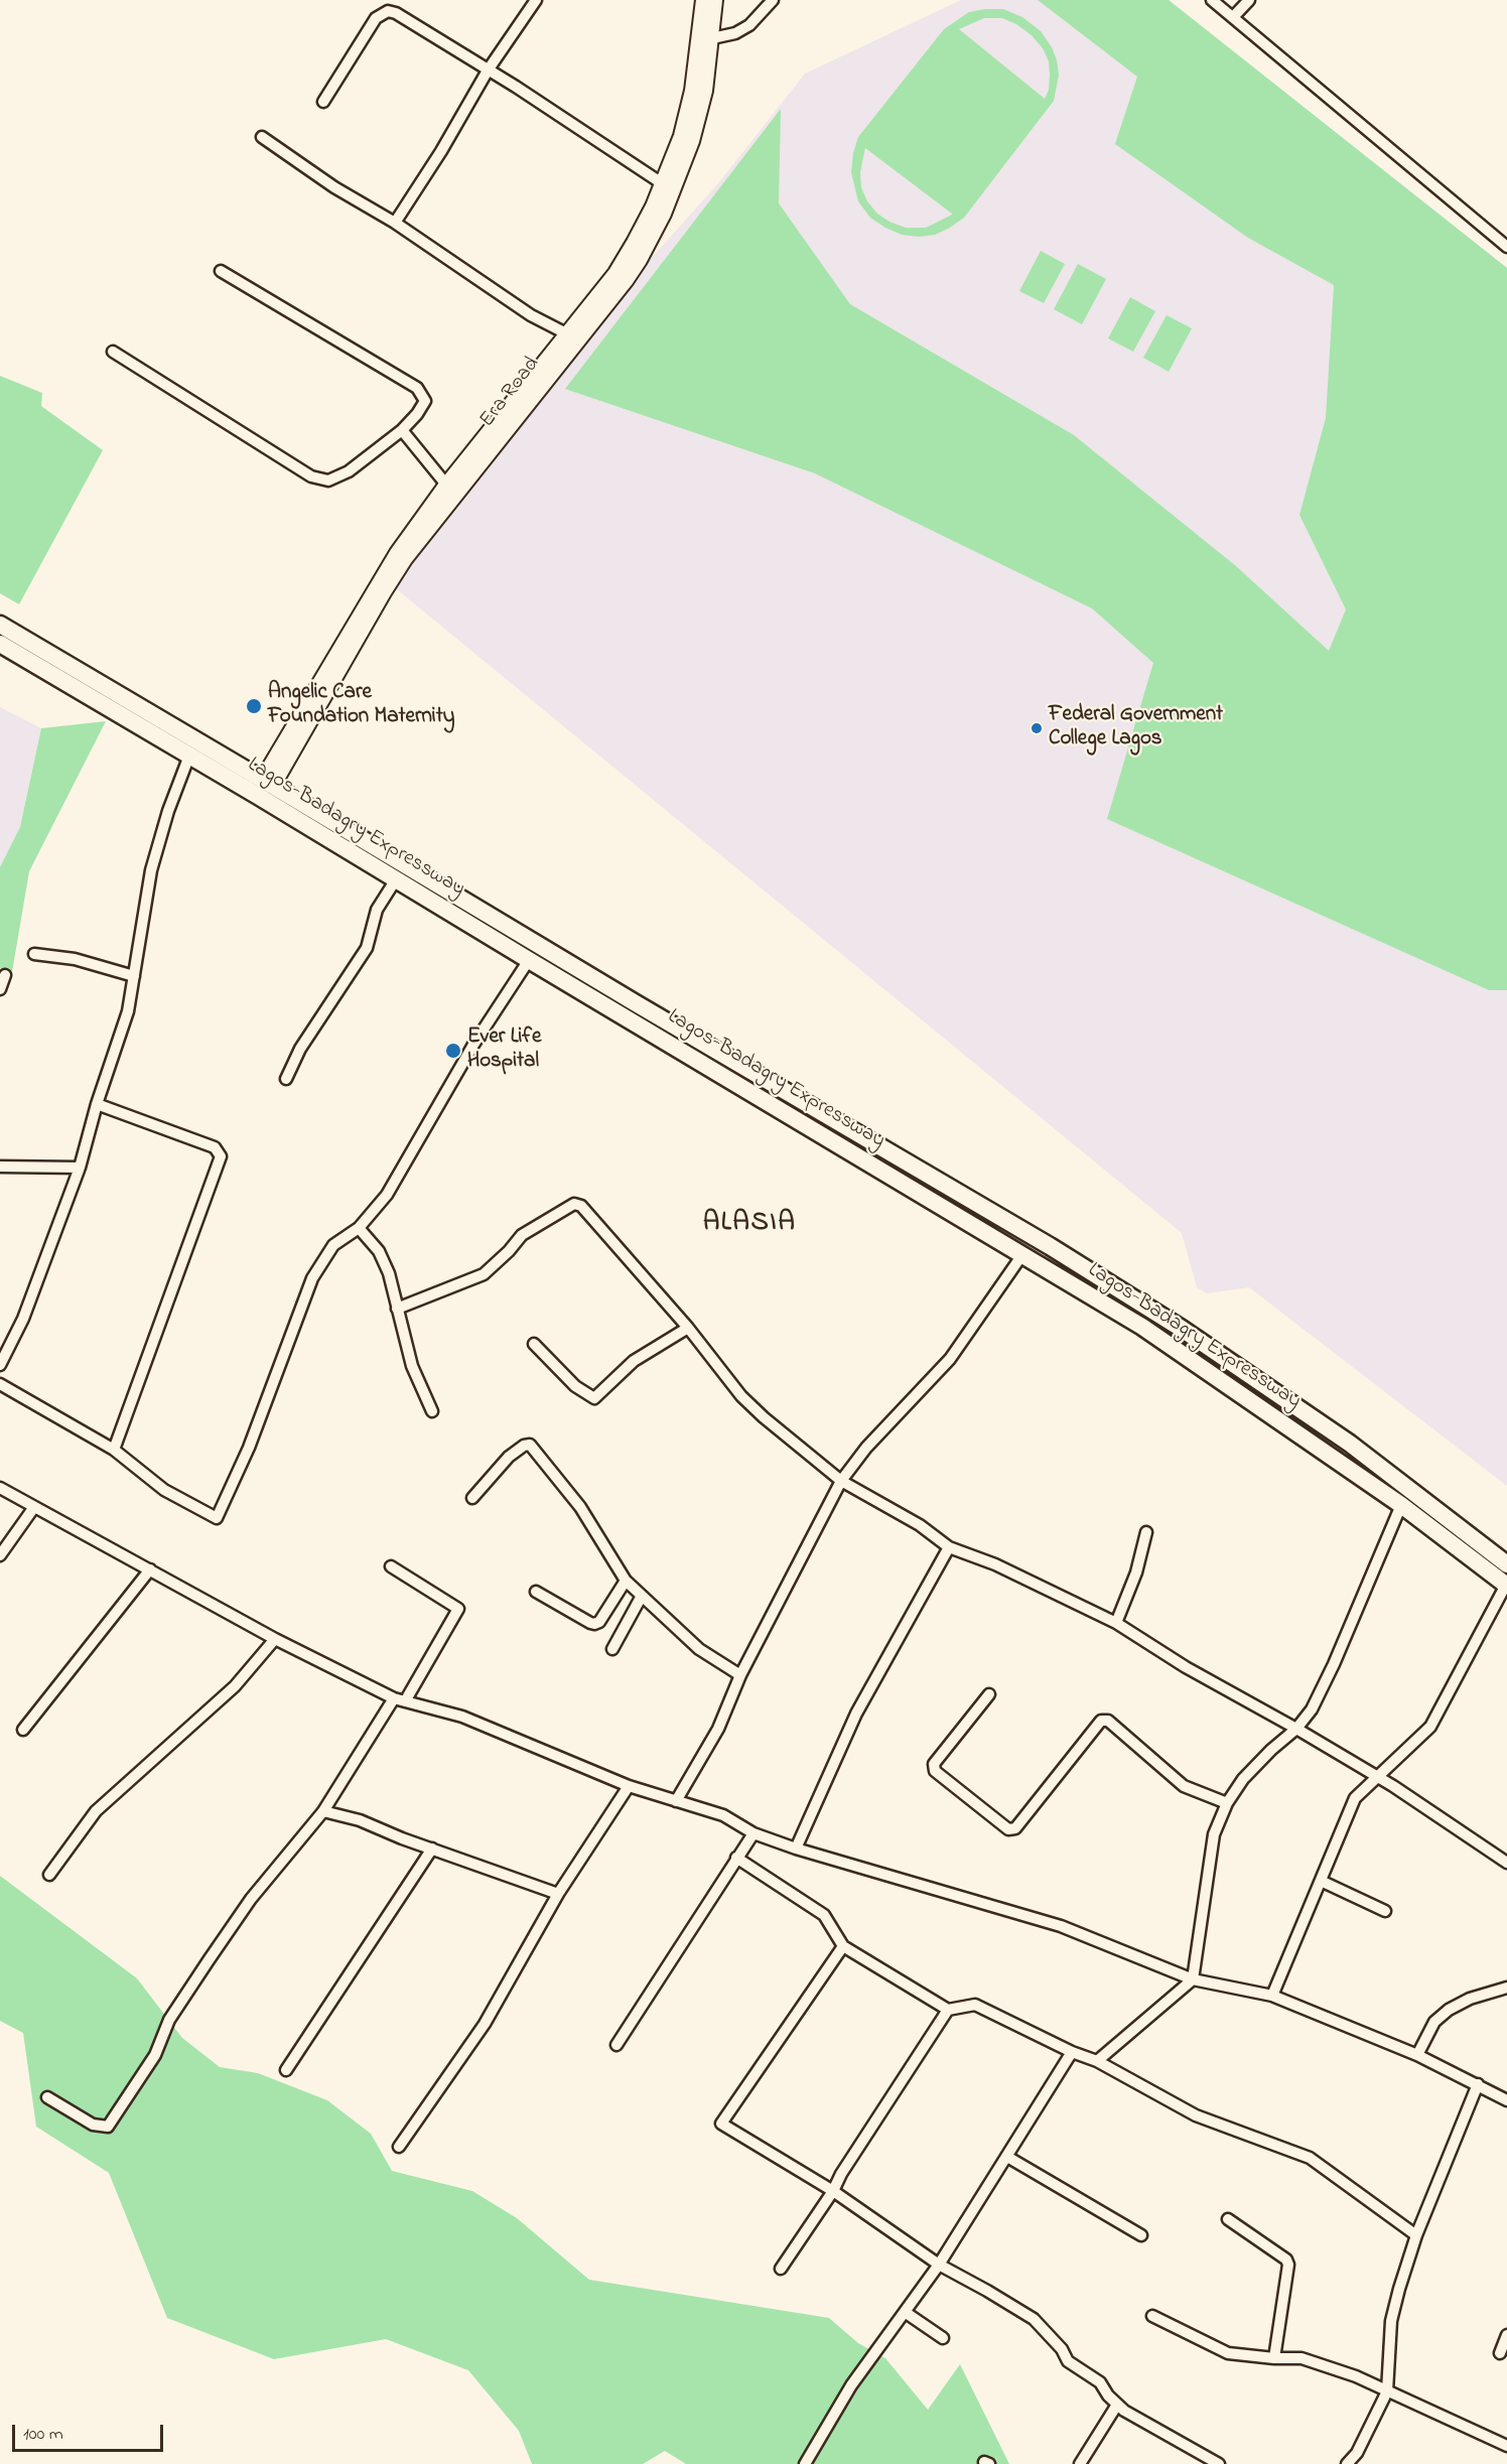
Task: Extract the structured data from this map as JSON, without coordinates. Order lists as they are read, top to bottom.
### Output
{
  "streets": {
    "highway": ["Lagos-Badagry Expressway"],
    "main road": ["Era Road"]
  },
  "crossings": [
    ["Era Road", "Lagos-Badagry Expressway"]
  ],
  "districts": ["ALASIA"],
  "places": ["Angelic Care Foundation Maternity", "Federal Government College Lagos", "Ever Life Hospital"],
  "scale_bar": "100 m"
}
